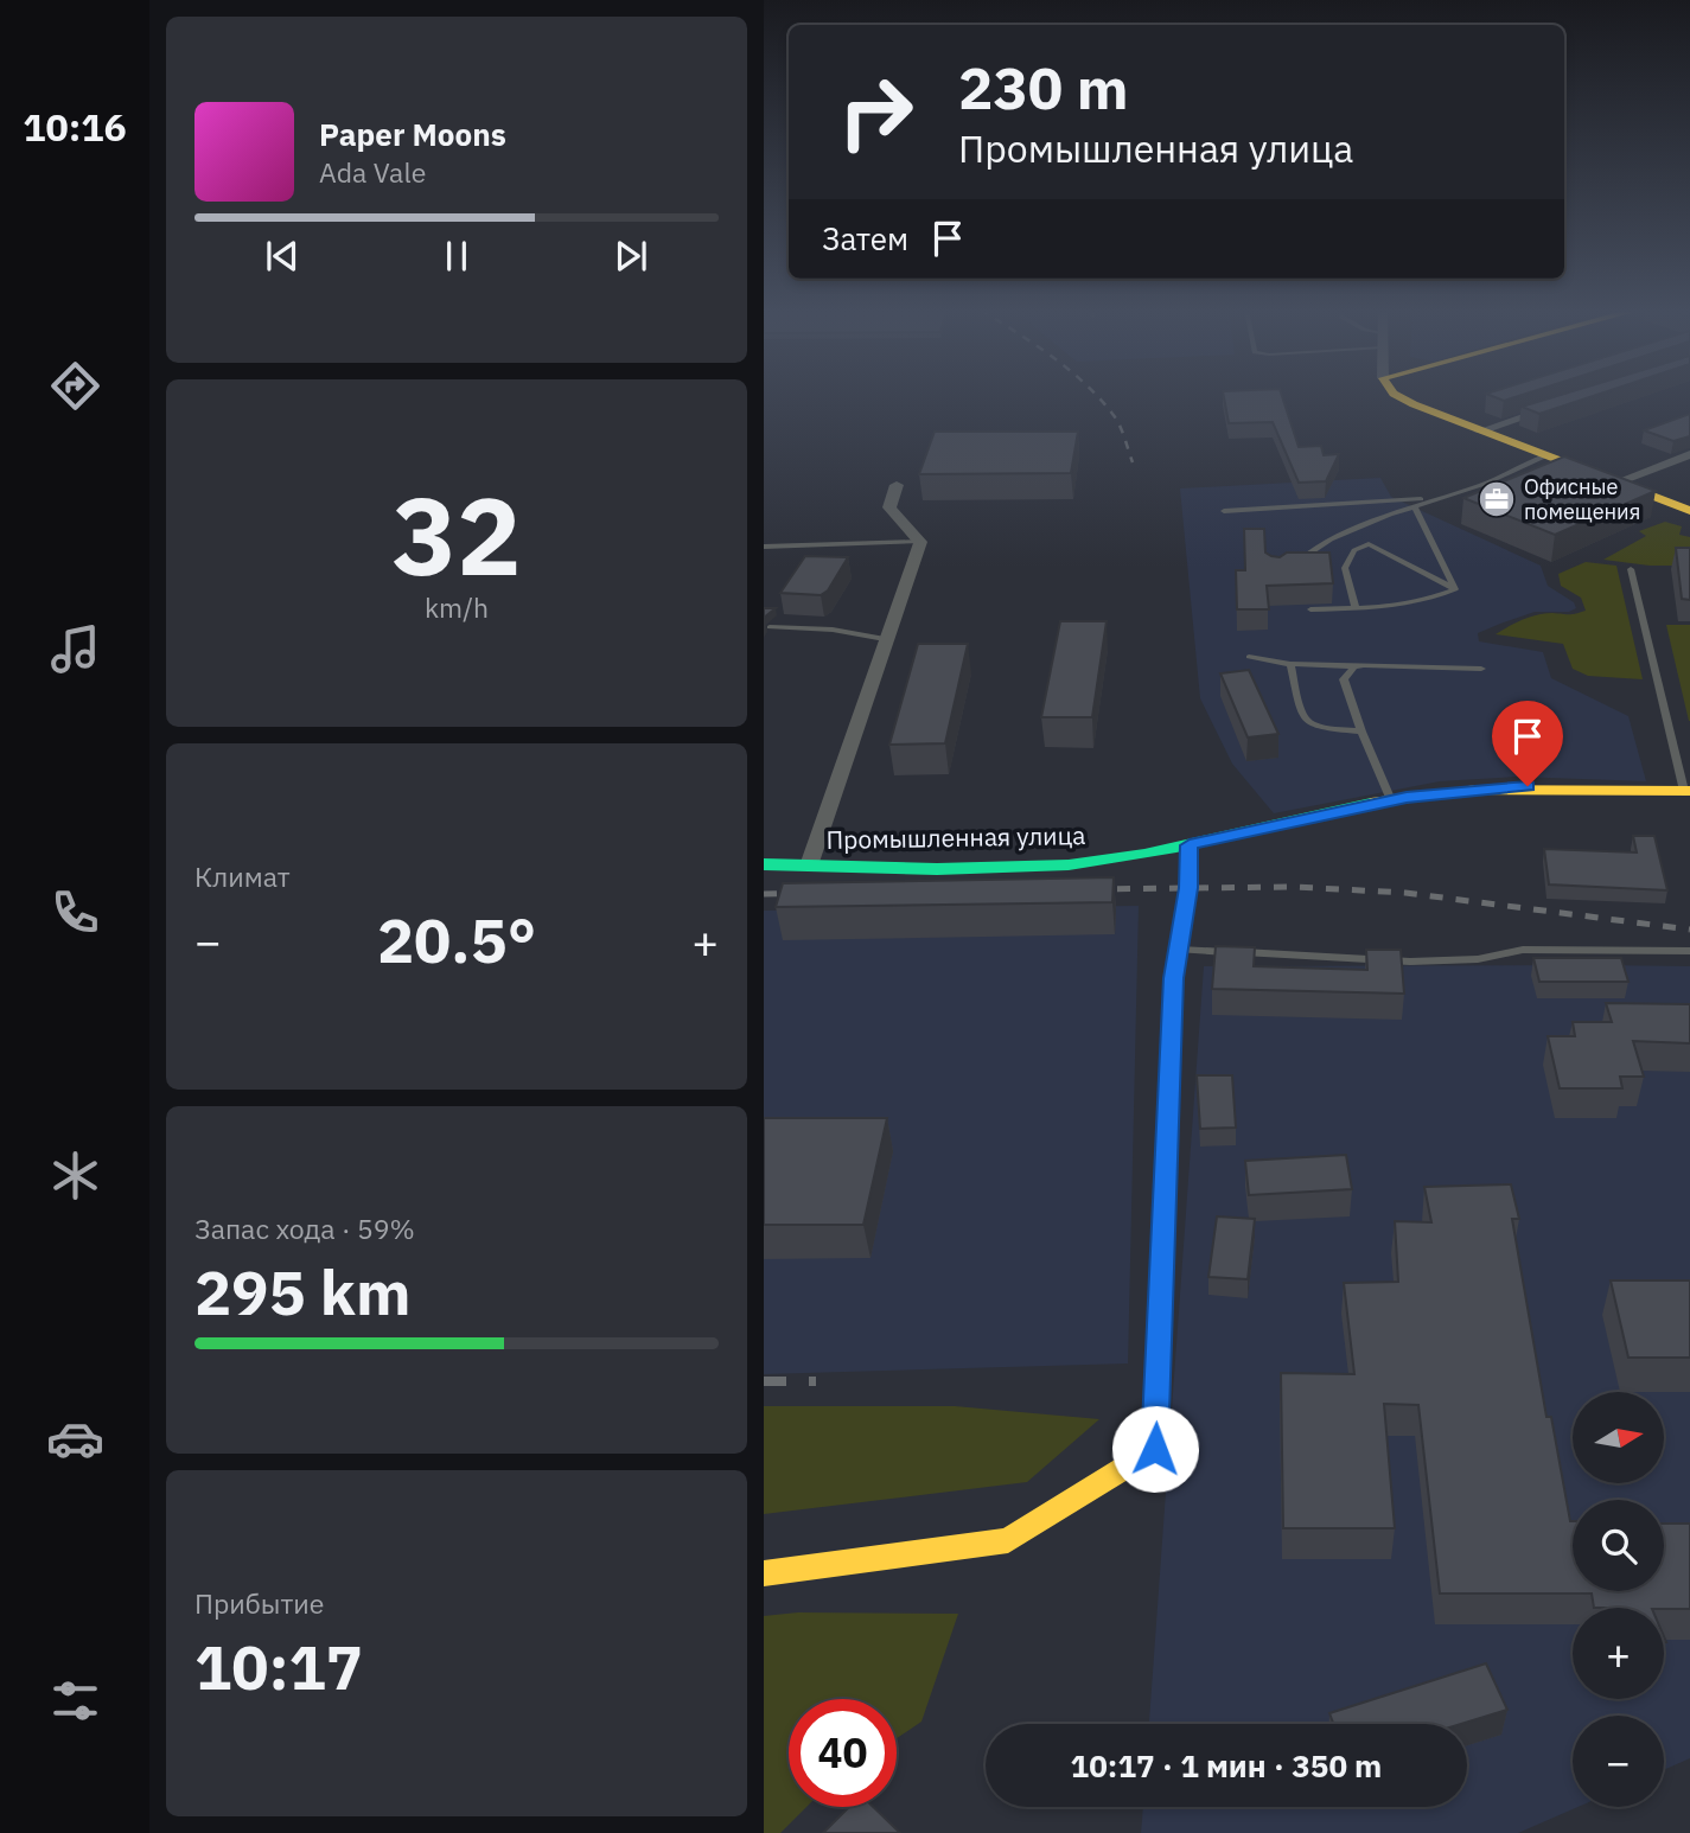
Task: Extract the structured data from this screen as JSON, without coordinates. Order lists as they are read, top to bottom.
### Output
{
  "streets": {
    "street": ["Промышленная улица"]
  },
  "places": {
    "office": ["Офисные помещения"]
  },
  "north": "right",
  "page": {
    "tabs": "10:16",
    "turn": ["230 m", "Промышленная улица"],
    "song": ["Paper Moons", "Ada Vale"],
    "then": "Затем",
    "tile": [
      ["32", "km/h"],
      "Климат",
      ["Запас хода · 59%", "295 km"],
      ["Прибытие", "10:17"]
    ],
    "heat": ["−", "20.5°", "+"],
    "map_buttons": ["+", "−"],
    "limit": "40",
    "trip": "10:17 · 1 мин · 350 m"
  }
}
